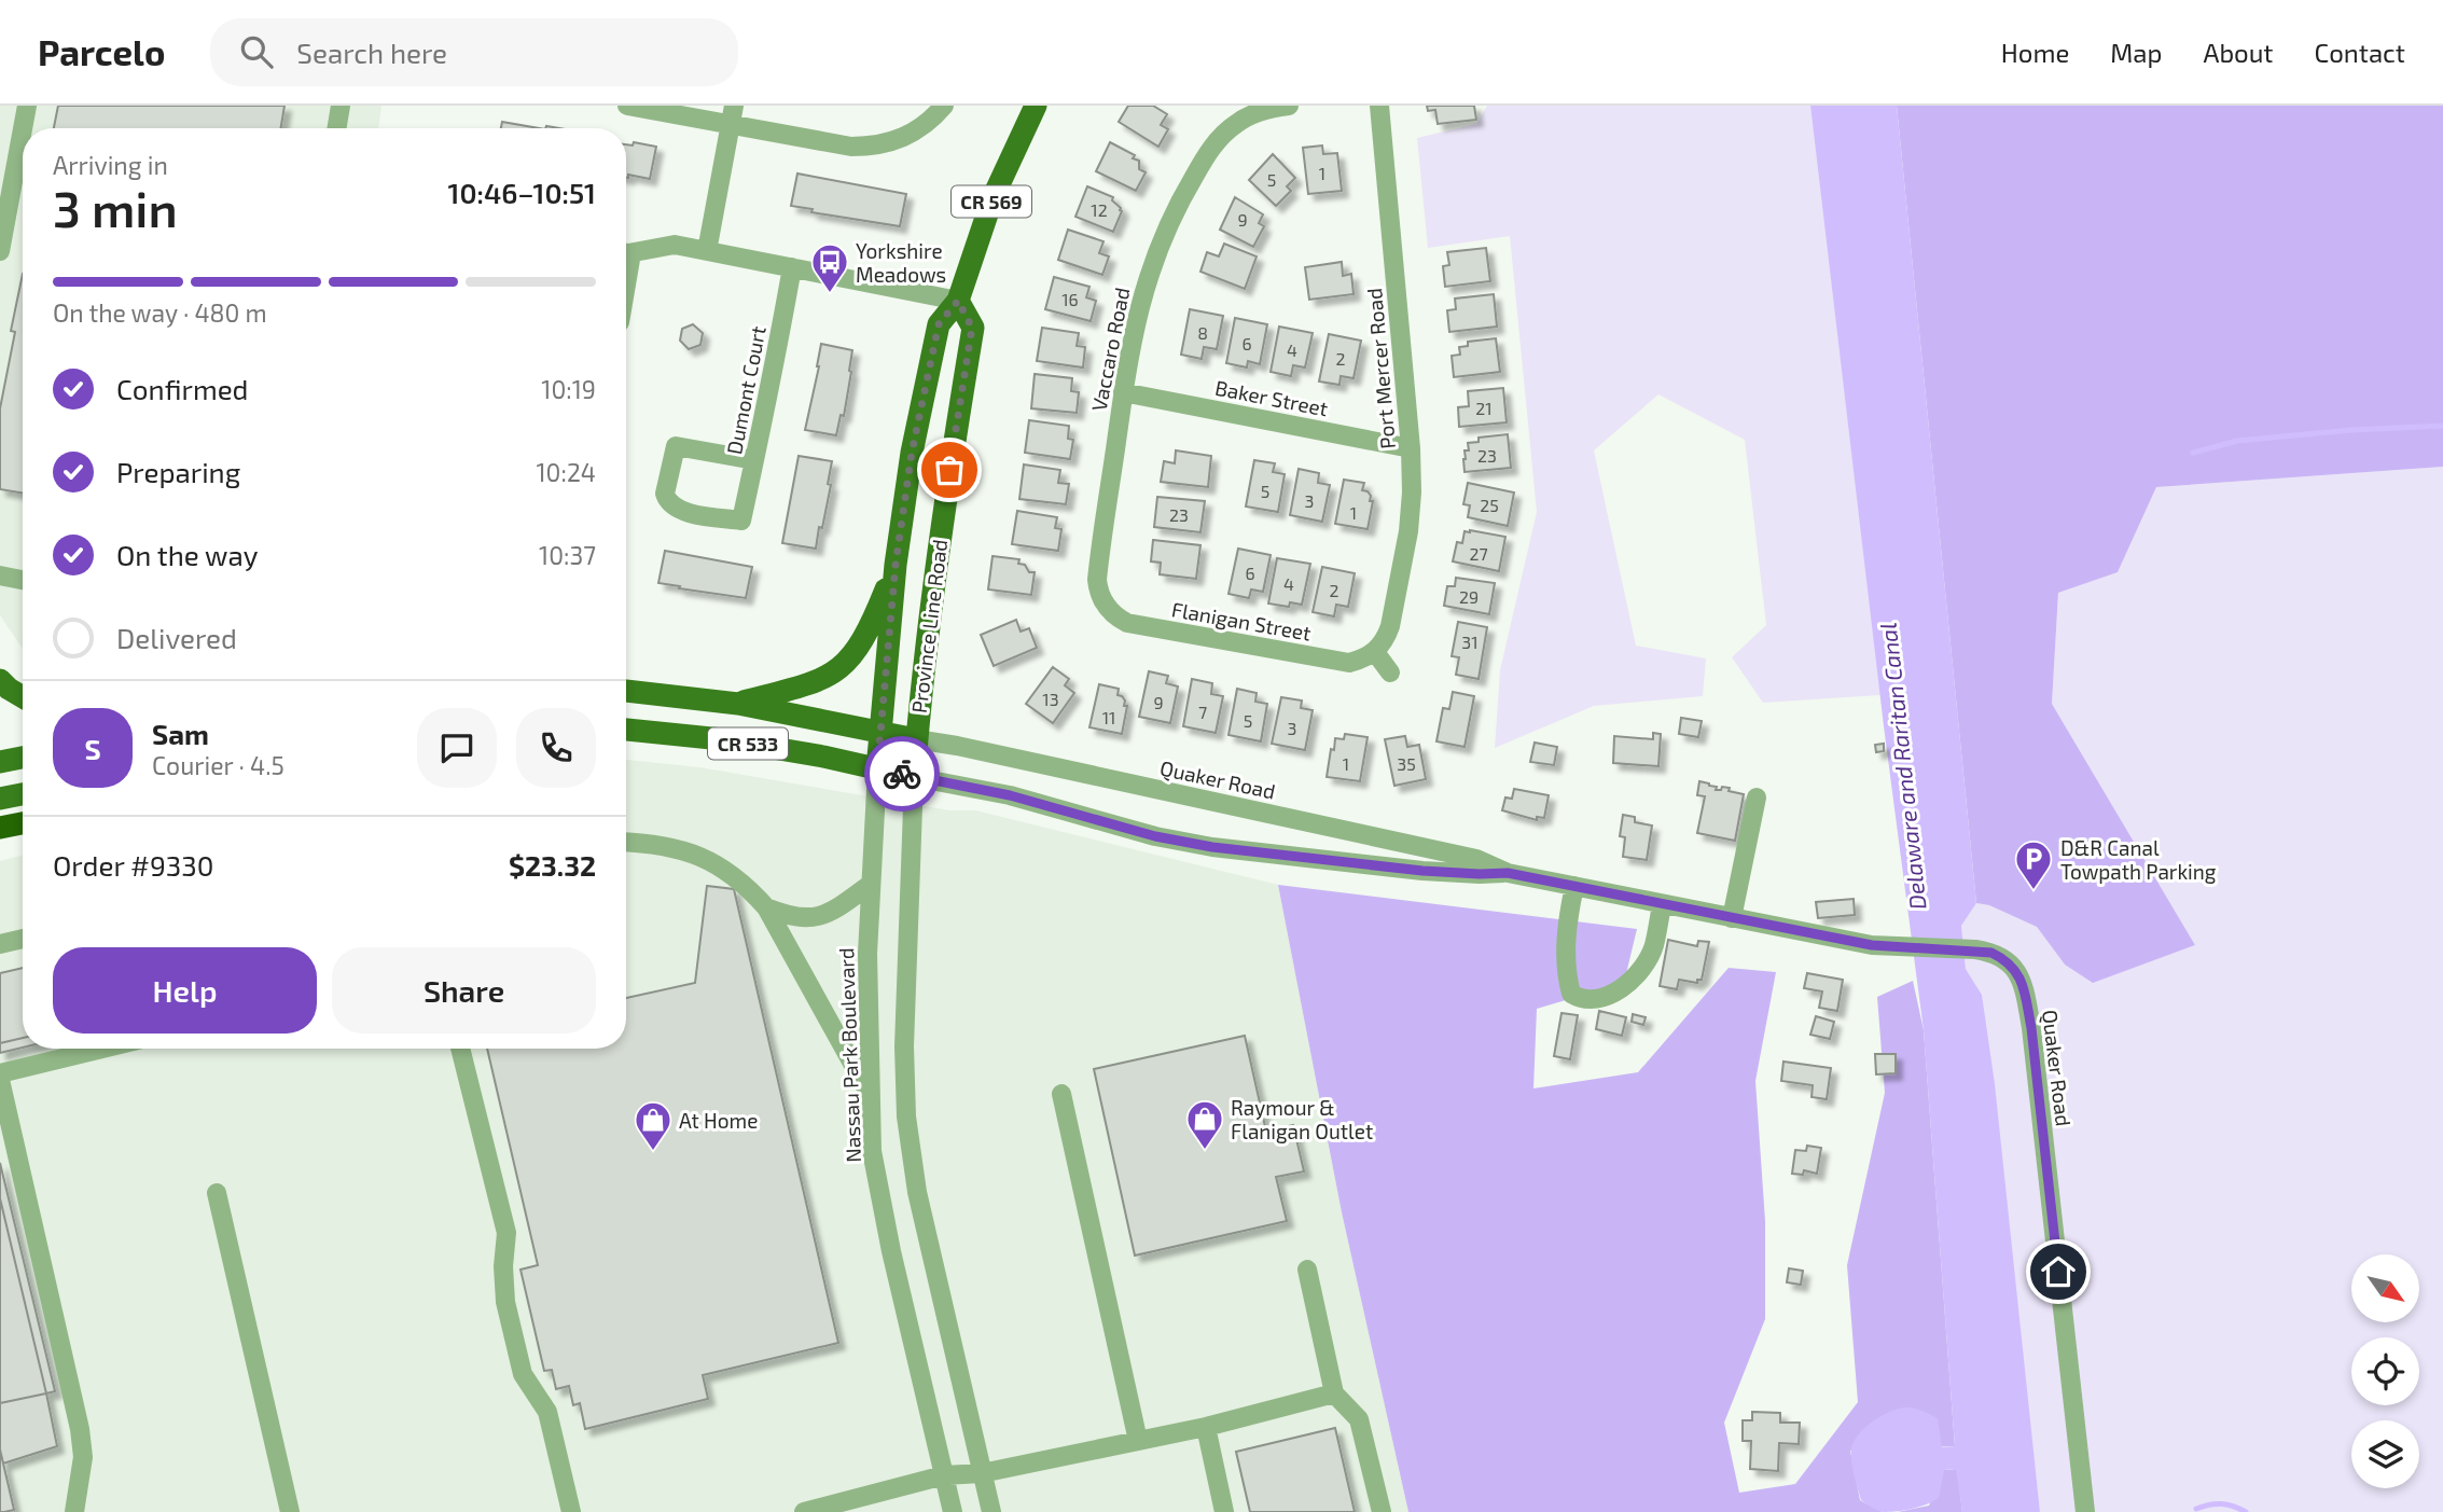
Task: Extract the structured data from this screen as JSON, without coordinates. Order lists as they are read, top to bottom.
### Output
{
  "streets": {
    "main road": ["CR 569", "Province Line Road", "CR 533"],
    "street": [
      "Vaccaro Road",
      "Port Mercer Road",
      "Dumont Court",
      "Baker Street",
      "Flanigan Street",
      "Quaker Road",
      "Nassau Park Boulevard"
    ]
  },
  "crossings": [
    ["Vaccaro Road", "Baker Street"],
    ["Vaccaro Road", "Flanigan Street"],
    ["Port Mercer Road", "Baker Street"],
    ["Port Mercer Road", "Flanigan Street"],
    ["Province Line Road", "CR 533"],
    ["Province Line Road", "Quaker Road"],
    ["Province Line Road", "Nassau Park Boulevard"],
    ["CR 533", "Quaker Road"],
    ["CR 533", "Nassau Park Boulevard"]
  ],
  "water": ["Delaware and Raritan Canal"],
  "places": {
    "bus stop": ["Yorkshire Meadows"],
    "parking": ["D&R Canal Towpath Parking"],
    "shop": ["Raymour & Flanigan Outlet", "At Home"]
  },
  "house_numbers": [
    "1",
    "5",
    "12",
    "9",
    "16",
    "8",
    "6",
    "4",
    "2",
    "21",
    "23",
    "5",
    "3",
    "25",
    "1",
    "23",
    "27",
    "6",
    "4",
    "2",
    "29",
    "31",
    "13",
    "9",
    "7",
    "11",
    "5",
    "3",
    "1",
    "35"
  ],
  "north": "bottom right",
  "page": {
    "header": "Parcelo",
    "search": "Search here",
    "nav": [
      "Home",
      "Map",
      "About",
      "Contact"
    ],
    "heading": ["3 min", "Arriving in", "10:46–10:51"],
    "panel": [
      "Sam",
      "Courier · 4.5",
      "Order #9330",
      "$23.32"
    ],
    "bar": "On the way · 480 m",
    "list": [
      ["Confirmed", "10:19"],
      ["Preparing", "10:24"],
      ["On the way", "10:37"],
      "Delivered"
    ],
    "round": "S",
    "buttons": ["Help", "Share"]
  }
}
